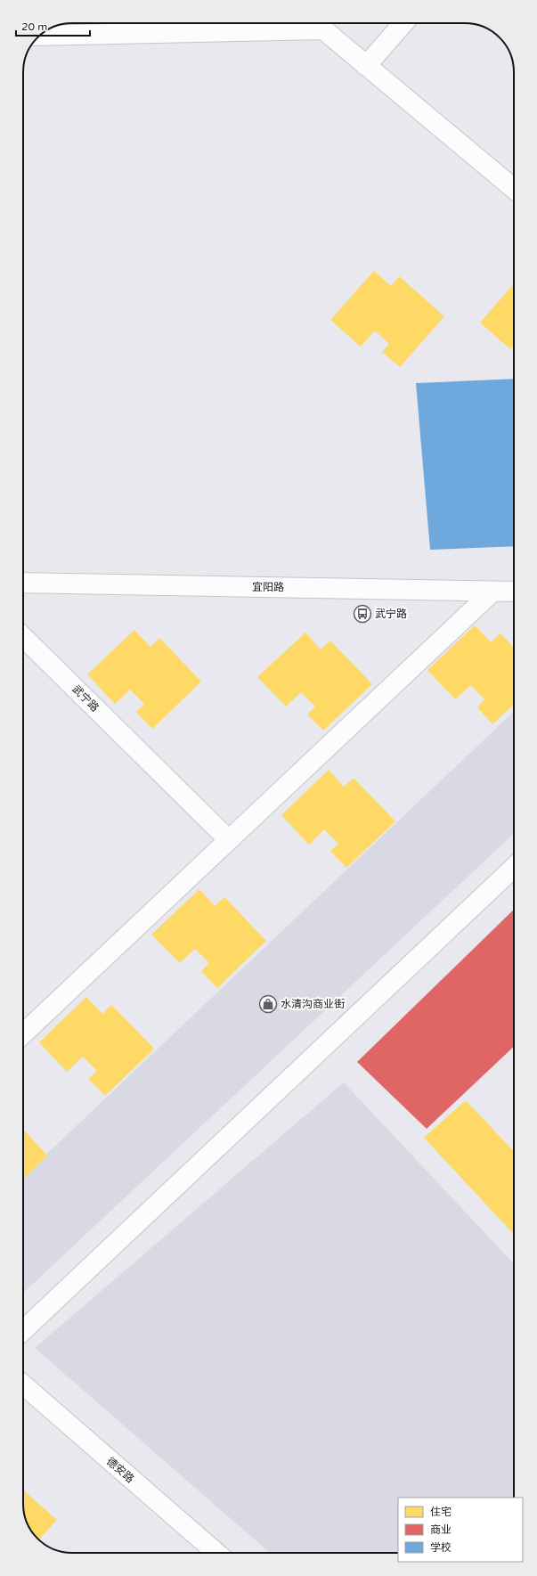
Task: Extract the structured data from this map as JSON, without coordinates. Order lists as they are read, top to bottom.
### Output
{
  "streets": {
    "street": ["宜阳路", "武宁路", "德安路"]
  },
  "places": {
    "bus stop": ["武宁路"],
    "shop": ["水清沟商业街"]
  },
  "legend": ["住宅", "商业", "学校"],
  "scale_bar": "20 m"
}
